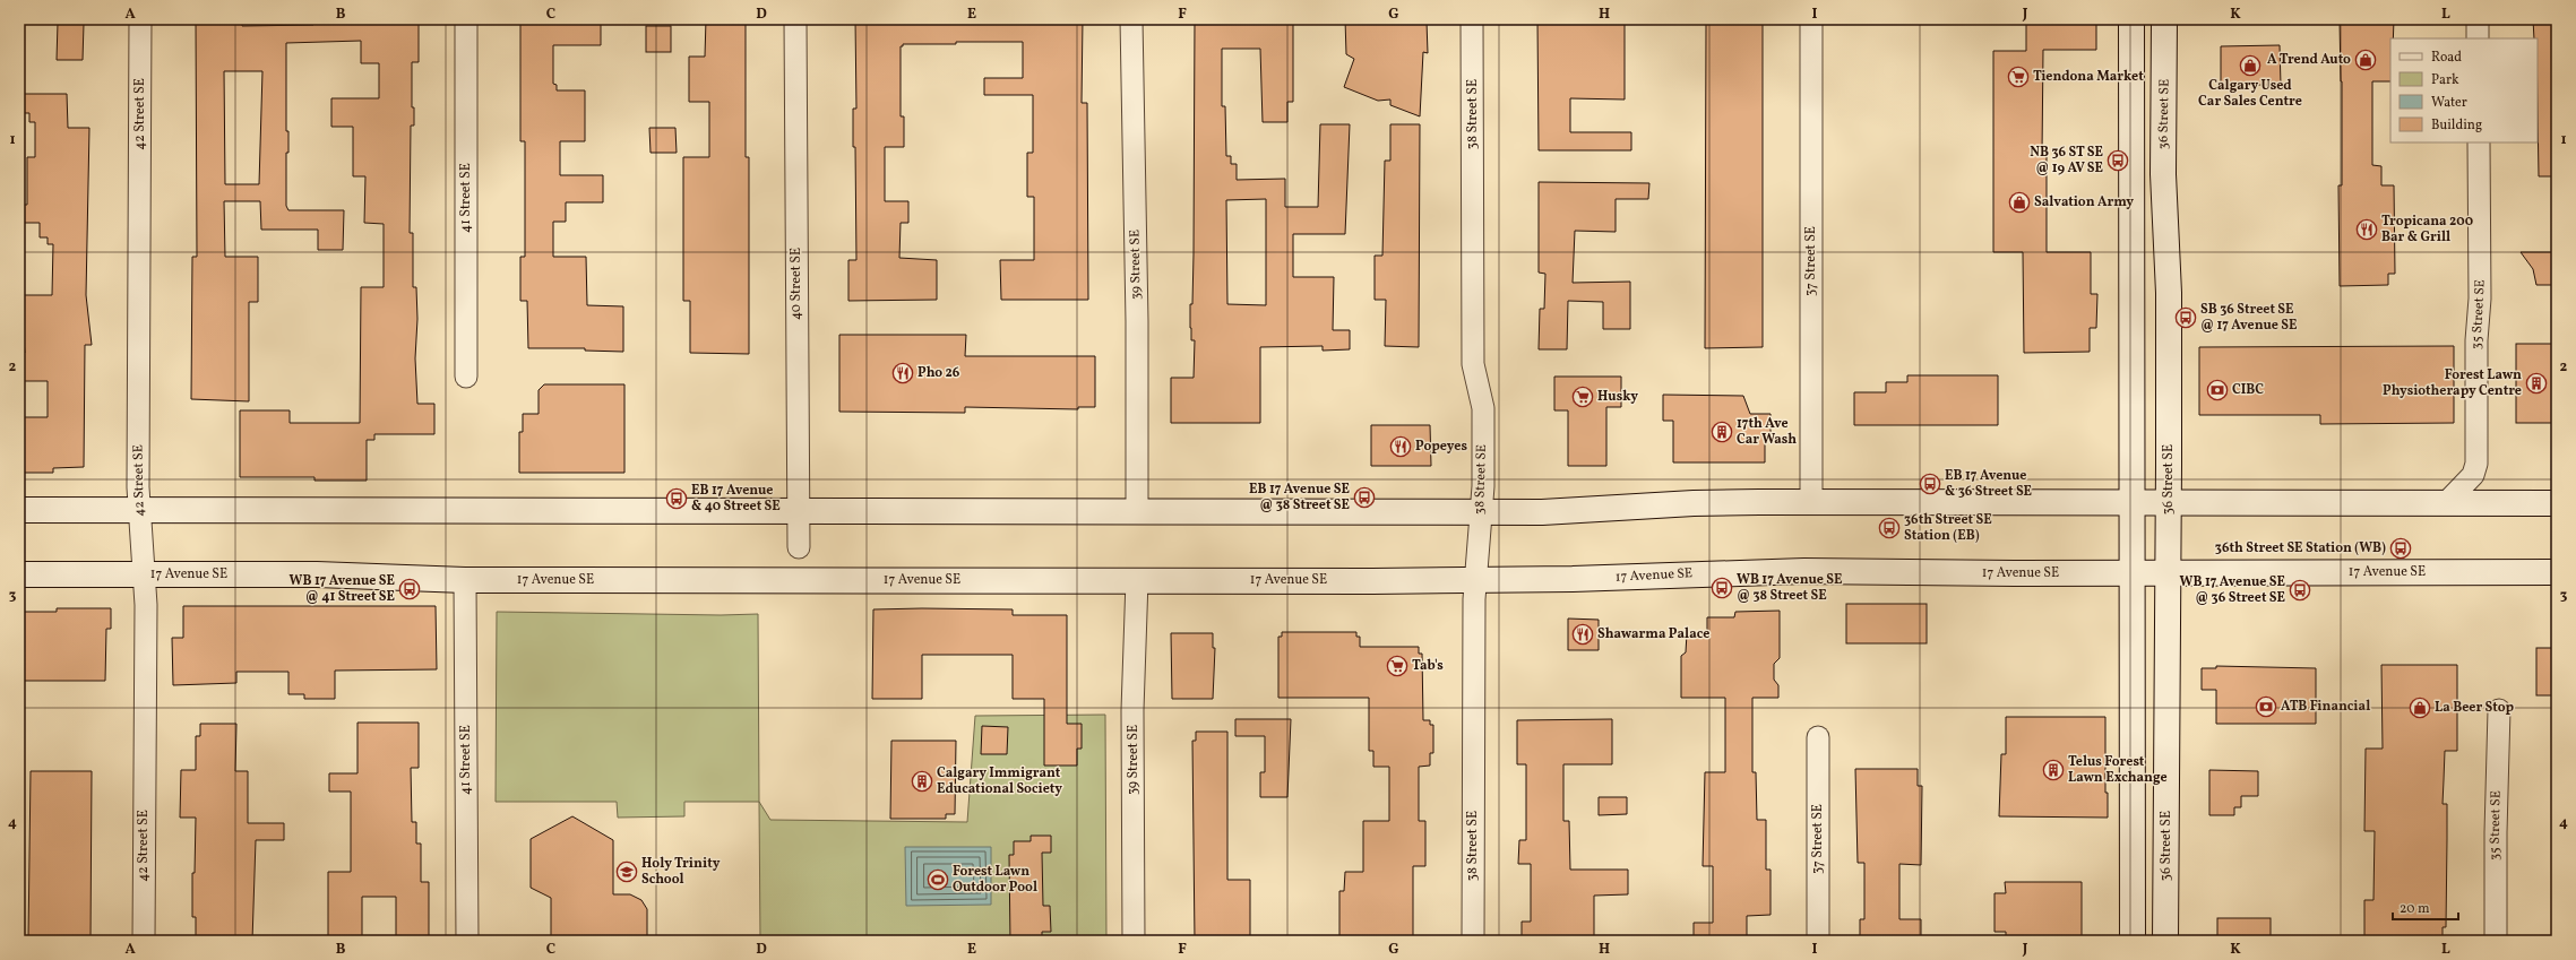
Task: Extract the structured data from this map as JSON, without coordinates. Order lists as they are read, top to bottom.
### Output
{
  "streets": {
    "main road": ["36 Street SE", "17 Avenue SE"],
    "street": [
      "42 Street SE",
      "38 Street SE",
      "41 Street SE",
      "37 Street SE",
      "39 Street SE",
      "40 Street SE",
      "35 Street SE"
    ]
  },
  "crossings": [
    ["42 Street SE", "17 Avenue SE"],
    ["38 Street SE", "17 Avenue SE"],
    ["36 Street SE", "17 Avenue SE"],
    ["41 Street SE", "17 Avenue SE"],
    ["39 Street SE", "17 Avenue SE"]
  ],
  "places": {
    "shop": [
      "A Trend Auto",
      "Calgary Used Car Sales Centre",
      "Salvation Army",
      "La Beer Stop"
    ],
    "supermarket": ["Tiendona Market", "Husky", "Tab's"],
    "bus stop": [
      "NB 36 ST SE @ 19 AV SE",
      "SB 36 Street SE @ 17 Avenue SE",
      "EB 17 Avenue & 36 Street SE",
      "EB 17 Avenue SE @ 38 Street SE",
      "EB 17 Avenue & 40 Street SE",
      "36th Street SE Station (EB)",
      "36th Street SE Station (WB)",
      "WB 17 Avenue SE @ 38 Street SE",
      "WB 17 Avenue SE @ 41 Street SE",
      "WB 17 Avenue SE @ 36 Street SE"
    ],
    "restaurant": [
      "Tropicana 200 Bar & Grill",
      "Pho 26",
      "Popeyes",
      "Shawarma Palace"
    ],
    "building": [
      "Forest Lawn Physiotherapy Centre",
      "17th Ave Car Wash",
      "Telus Forest Lawn Exchange",
      "Calgary Immigrant Educational Society"
    ],
    "bank": ["CIBC", "ATB Financial"],
    "school or university": ["Holy Trinity School"],
    "sports": ["Forest Lawn Outdoor Pool"]
  },
  "legend": [
    "Road",
    "Park",
    "Water",
    "Building"
  ],
  "scale_bar": "20 m",
  "grid": {
    "columns": [
      "A",
      "B",
      "C",
      "D",
      "E",
      "F",
      "G",
      "H",
      "I",
      "J",
      "K",
      "L"
    ],
    "rows": [
      "1",
      "2",
      "3",
      "4"
    ]
  }
}
